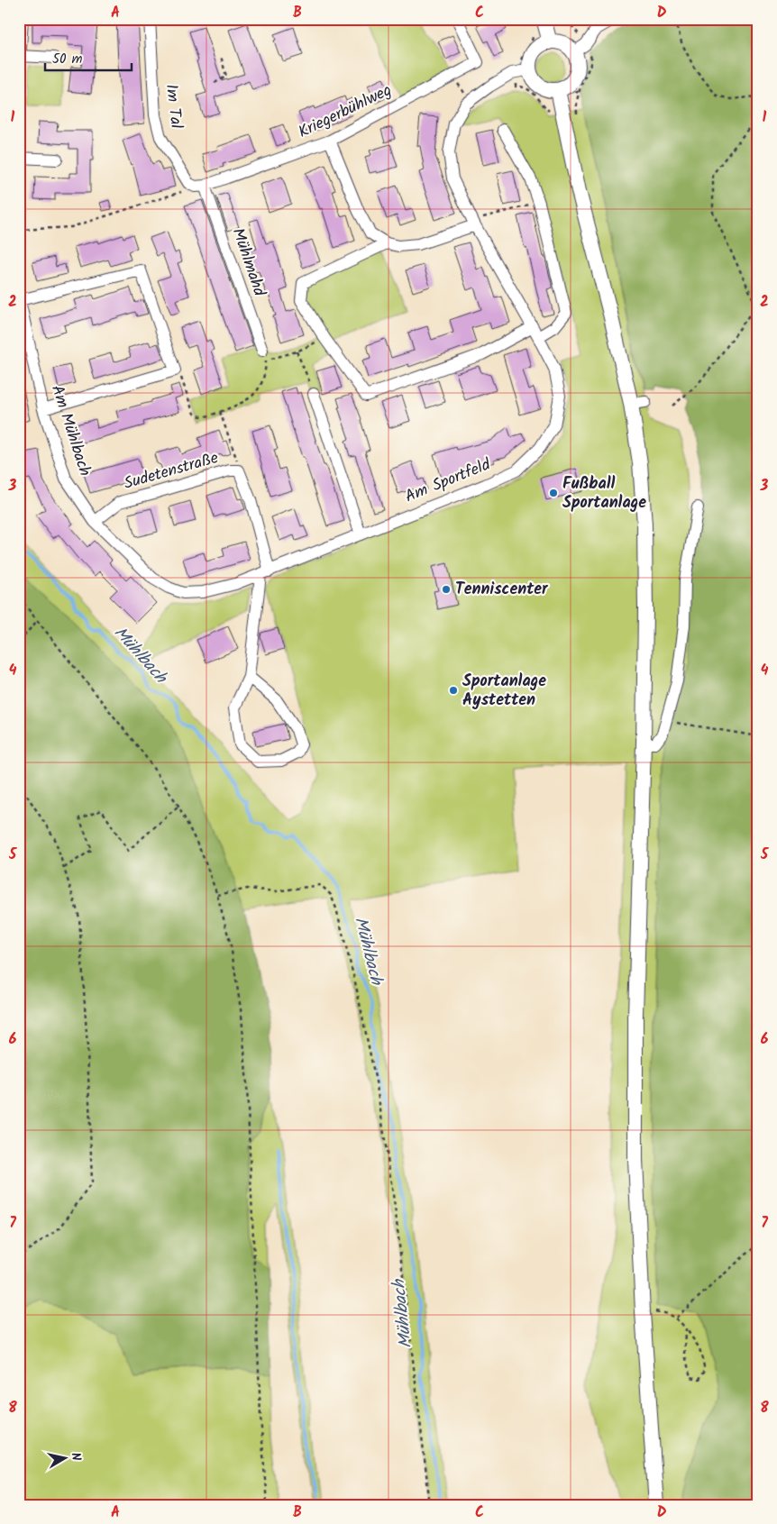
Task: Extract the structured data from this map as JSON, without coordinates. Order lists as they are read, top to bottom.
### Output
{
  "streets": {
    "street": [
      "Im Tal",
      "Kriegerbühlweg",
      "Mühlmahd",
      "Am Mühlbach",
      "Sudetenstraße",
      "Am Sportfeld"
    ]
  },
  "crossings": [
    ["Im Tal", "Kriegerbühlweg"],
    ["Im Tal", "Mühlmahd"],
    ["Kriegerbühlweg", "Mühlmahd"],
    ["Am Mühlbach", "Sudetenstraße"],
    ["Am Mühlbach", "Am Sportfeld"],
    ["Sudetenstraße", "Am Sportfeld"]
  ],
  "water": ["Mühlbach"],
  "places": ["Fußball Sportanlage", "Tenniscenter", "Sportanlage Aystetten"],
  "scale_bar": "50 m",
  "north": "right",
  "grid": {
    "columns": [
      "A",
      "B",
      "C",
      "D"
    ],
    "rows": [
      "1",
      "2",
      "3",
      "4",
      "5",
      "6",
      "7",
      "8"
    ]
  }
}
